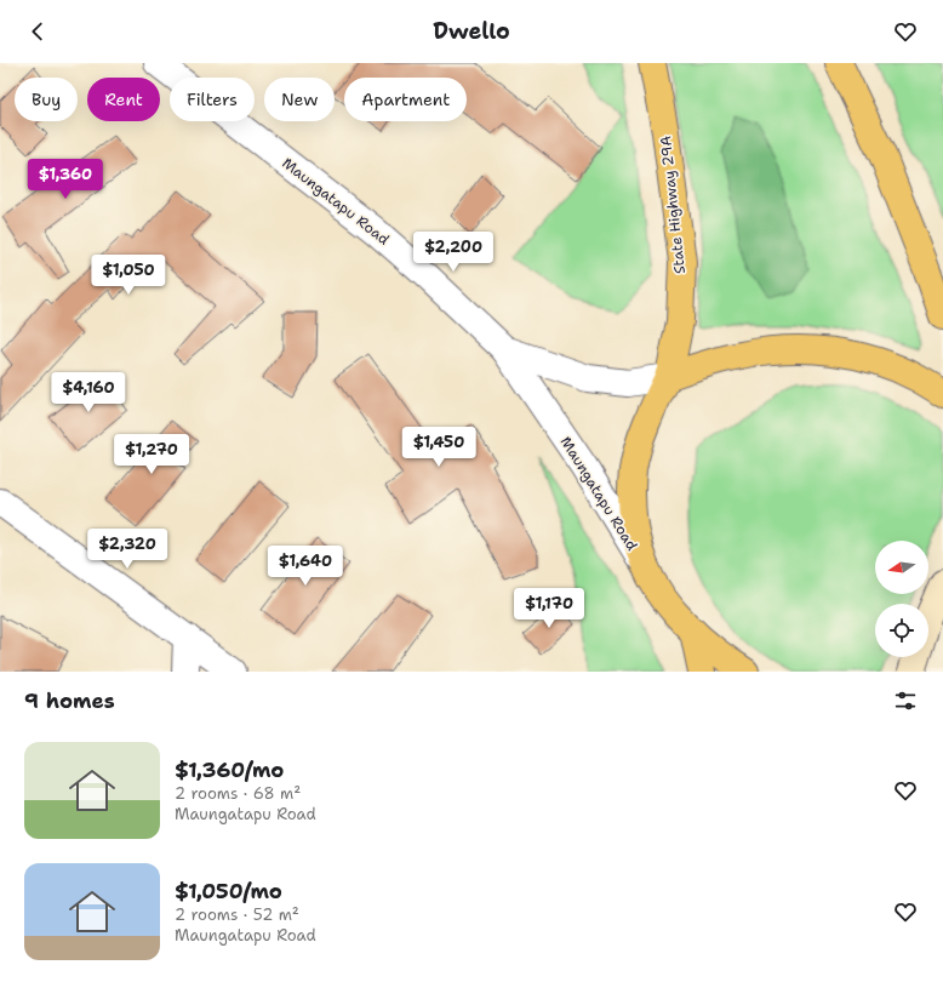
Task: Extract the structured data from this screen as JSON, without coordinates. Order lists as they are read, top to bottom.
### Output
{
  "streets": {
    "main road": ["State Highway 29A"],
    "street": ["Maungatapu Road"]
  },
  "crossings": [
    ["Maungatapu Road", "State Highway 29A"]
  ],
  "north": "left",
  "page": {
    "header": "Dwello",
    "chip": [
      "Buy",
      "Rent",
      "Filters",
      "New",
      "Apartment"
    ],
    "price": [
      "$1,360",
      "$2,200",
      "$1,050",
      "$4,160",
      "$1,450",
      "$1,270",
      "$2,320",
      "$1,640",
      "$1,170"
    ],
    "heading": "9 homes",
    "list": [
      {
        "name": "$1,360/mo",
        "note": "2 rooms · 68 m² · Maungatapu Road"
      },
      {
        "name": "$1,050/mo",
        "note": "2 rooms · 52 m² · Maungatapu Road"
      }
    ]
  }
}
